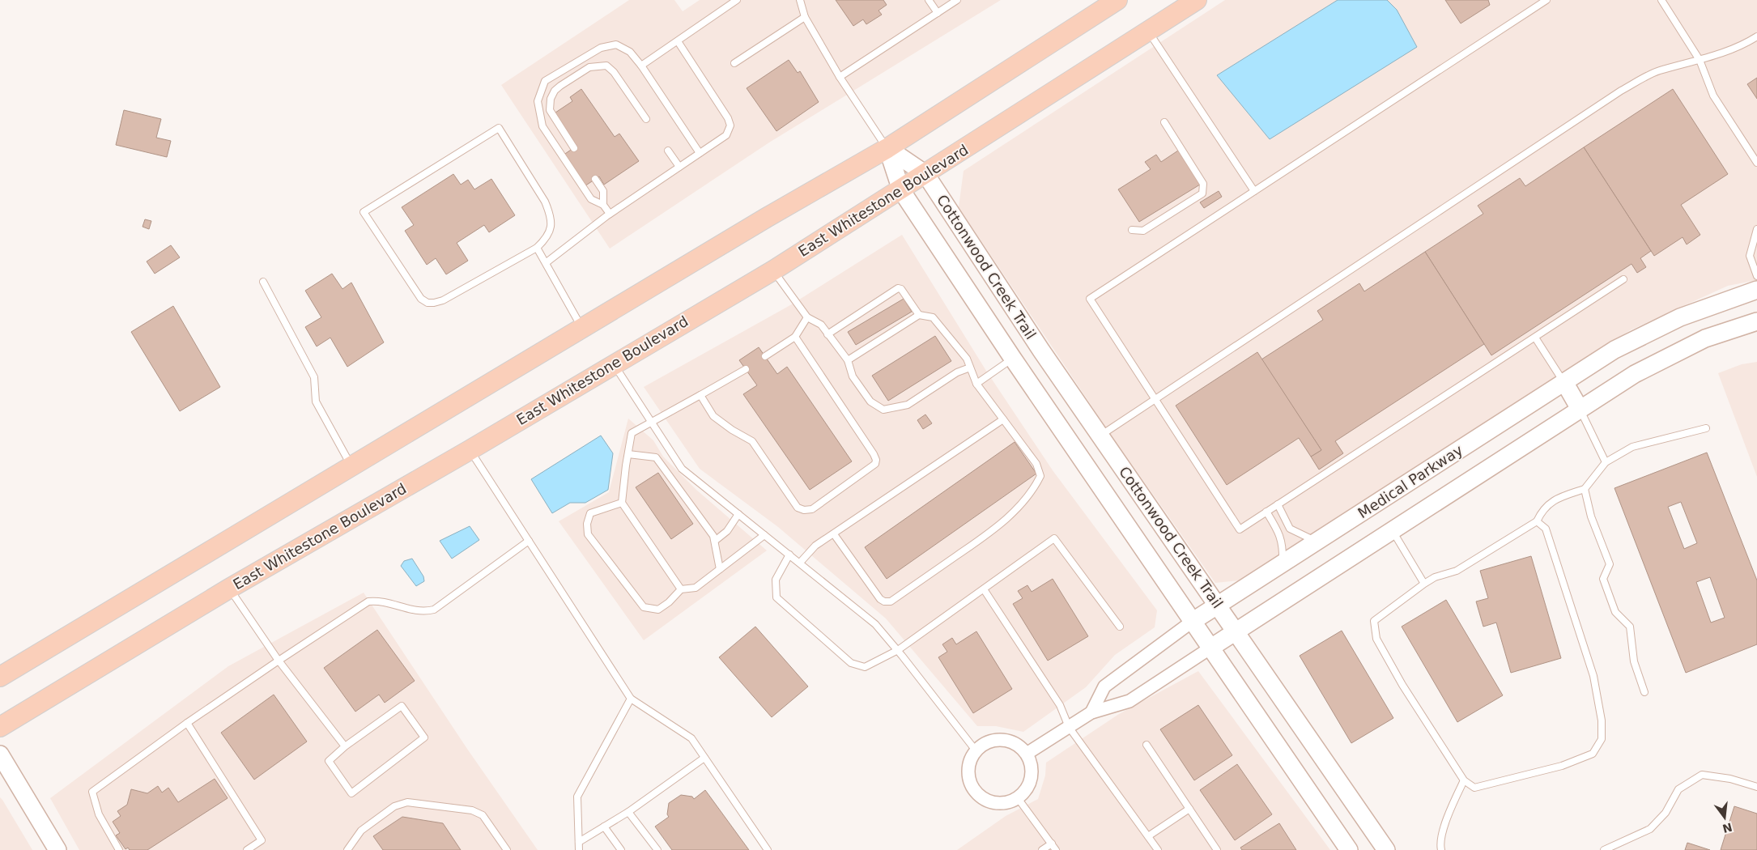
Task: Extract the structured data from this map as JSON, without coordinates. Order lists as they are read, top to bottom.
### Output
{
  "streets": {
    "main road": ["East Whitestone Boulevard"],
    "street": ["Cottonwood Creek Trail", "Medical Parkway"]
  },
  "crossings": [
    ["East Whitestone Boulevard", "Cottonwood Creek Trail"],
    ["Cottonwood Creek Trail", "Medical Parkway"]
  ],
  "north": "bottom"
}
